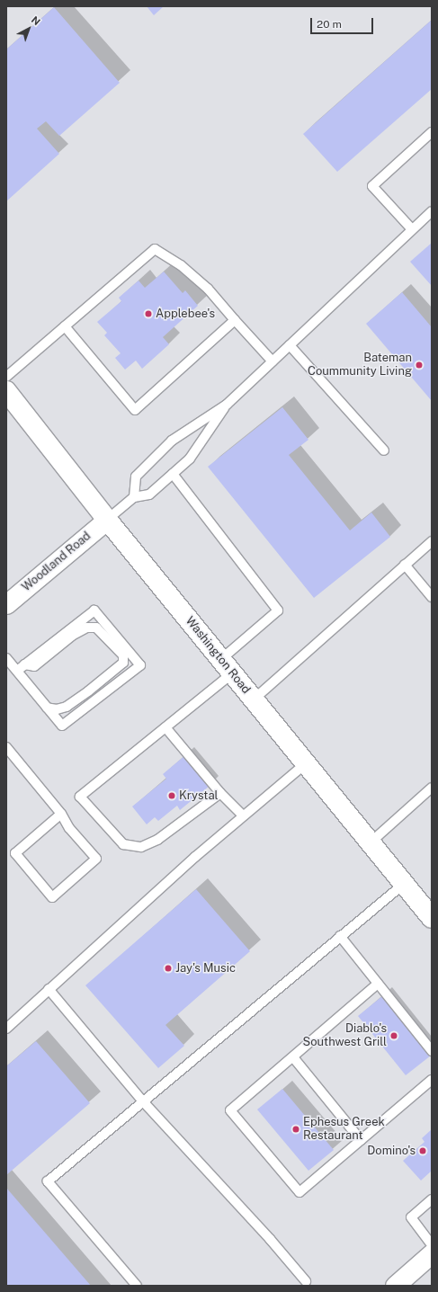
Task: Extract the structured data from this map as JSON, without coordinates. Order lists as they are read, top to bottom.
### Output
{
  "streets": {
    "main road": ["Washington Road"],
    "street": ["Woodland Road"]
  },
  "crossings": [
    ["Woodland Road", "Washington Road"]
  ],
  "places": [
    "Applebee's",
    "Bateman Coummunity Living",
    "Krystal",
    "Jay's Music",
    "Diablo's Southwest Grill",
    "Ephesus Greek Restaurant",
    "Domino's"
  ],
  "scale_bar": "20 m",
  "north": "top right"
}
